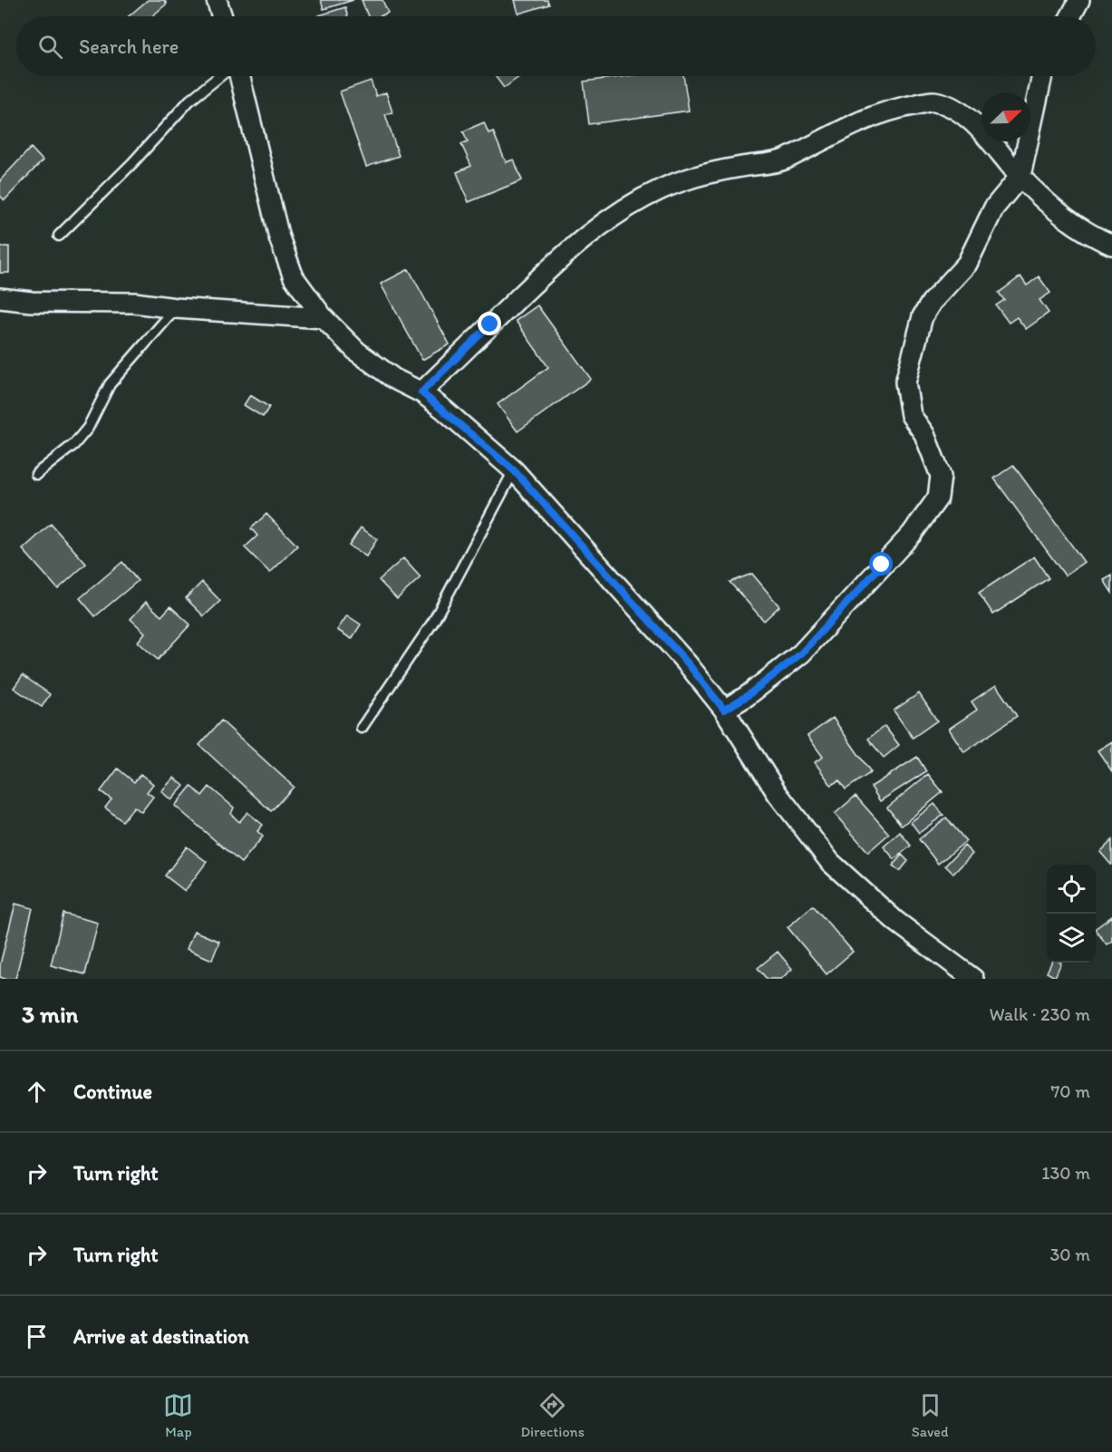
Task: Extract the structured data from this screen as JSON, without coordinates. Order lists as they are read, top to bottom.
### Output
{
  "north": "top right",
  "page": {
    "search": "Search here",
    "heading": ["3 min", "Walk · 230 m"],
    "list": [
      ["Continue", "70 m"],
      ["Turn right", "130 m"],
      ["Turn right", "30 m"],
      "Arrive at destination"
    ],
    "nav": ["Map", "Directions", "Saved"]
  }
}
